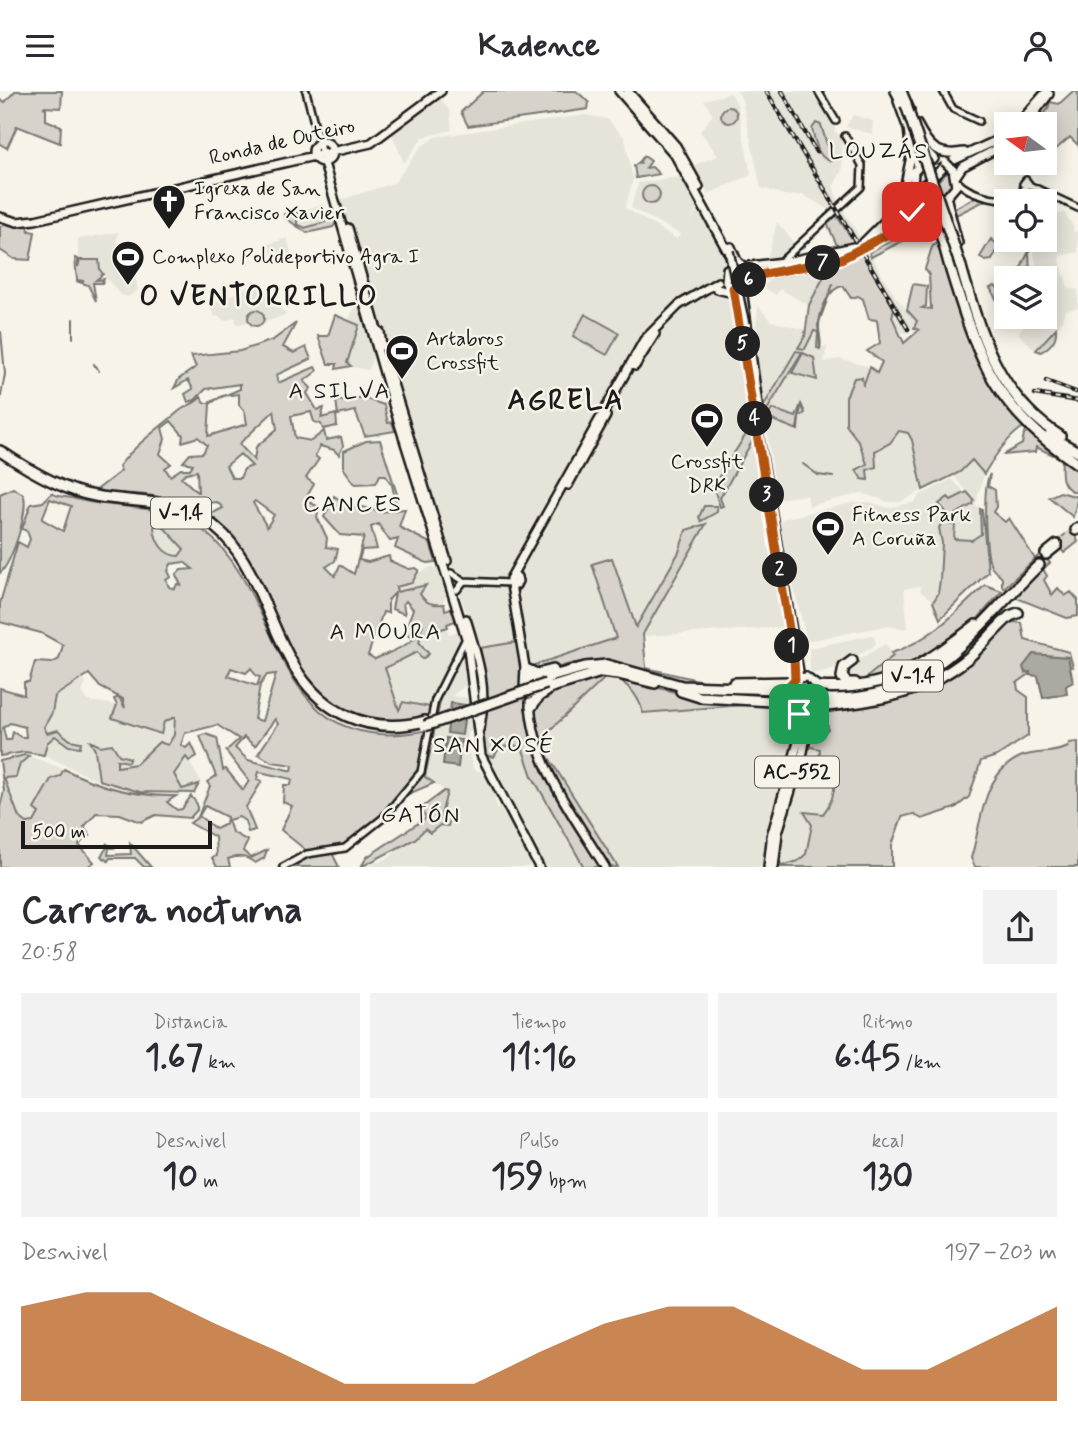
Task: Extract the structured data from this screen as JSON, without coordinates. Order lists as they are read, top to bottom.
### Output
{
  "streets": {
    "highway": ["V-1.4"],
    "main road": ["Ronda de Outeiro", "AC-552"]
  },
  "districts": [
    "LOUZÁS",
    "O VENTORRILLO",
    "A SILVA",
    "AGRELA",
    "CANCES",
    "A MOURA",
    "SAN XOSÉ",
    "GATÓN"
  ],
  "places": {
    "church": ["Igrexa de San Francisco Xavier"],
    "sports": [
      "Complexo Polideportivo Agra I",
      "Artabros Crossfit",
      "Crossfit DRK",
      "Fitness Park A Coruña"
    ]
  },
  "scale_bar": "500 m",
  "north": "left",
  "page": {
    "header": "Kadence",
    "pins": [
      "7",
      "6",
      "5",
      "4",
      "3",
      "2",
      "1"
    ],
    "scale": "500 m",
    "heading": ["Carrera nocturna", "20:58"],
    "stats": [
      ["Distancia", "1.67 km"],
      ["Tiempo", "11:16"],
      ["Ritmo", "6:45 /km"],
      ["Desnivel", "10 m"],
      ["Pulso", "159 bpm"],
      ["kcal", "130"]
    ],
    "chart": ["Desnivel", "197–203 m"]
  }
}
